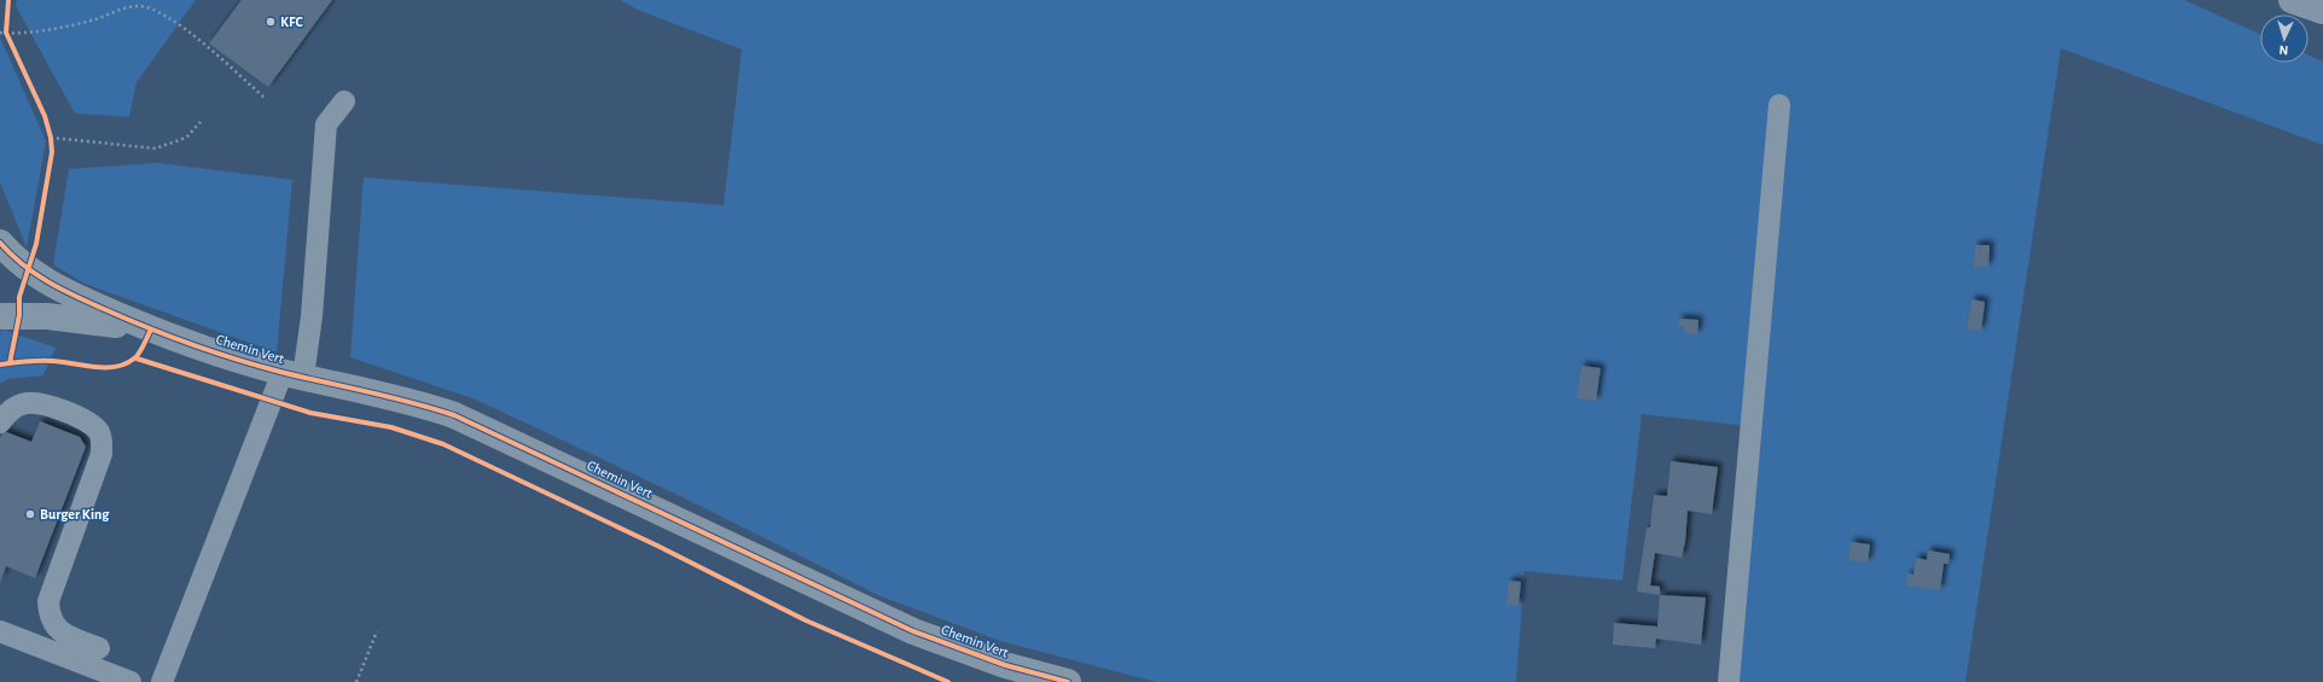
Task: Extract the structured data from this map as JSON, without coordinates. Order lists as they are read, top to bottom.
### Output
{
  "streets": {
    "street": ["Chemin Vert"]
  },
  "places": ["KFC", "Burger King"],
  "north": "bottom"
}
